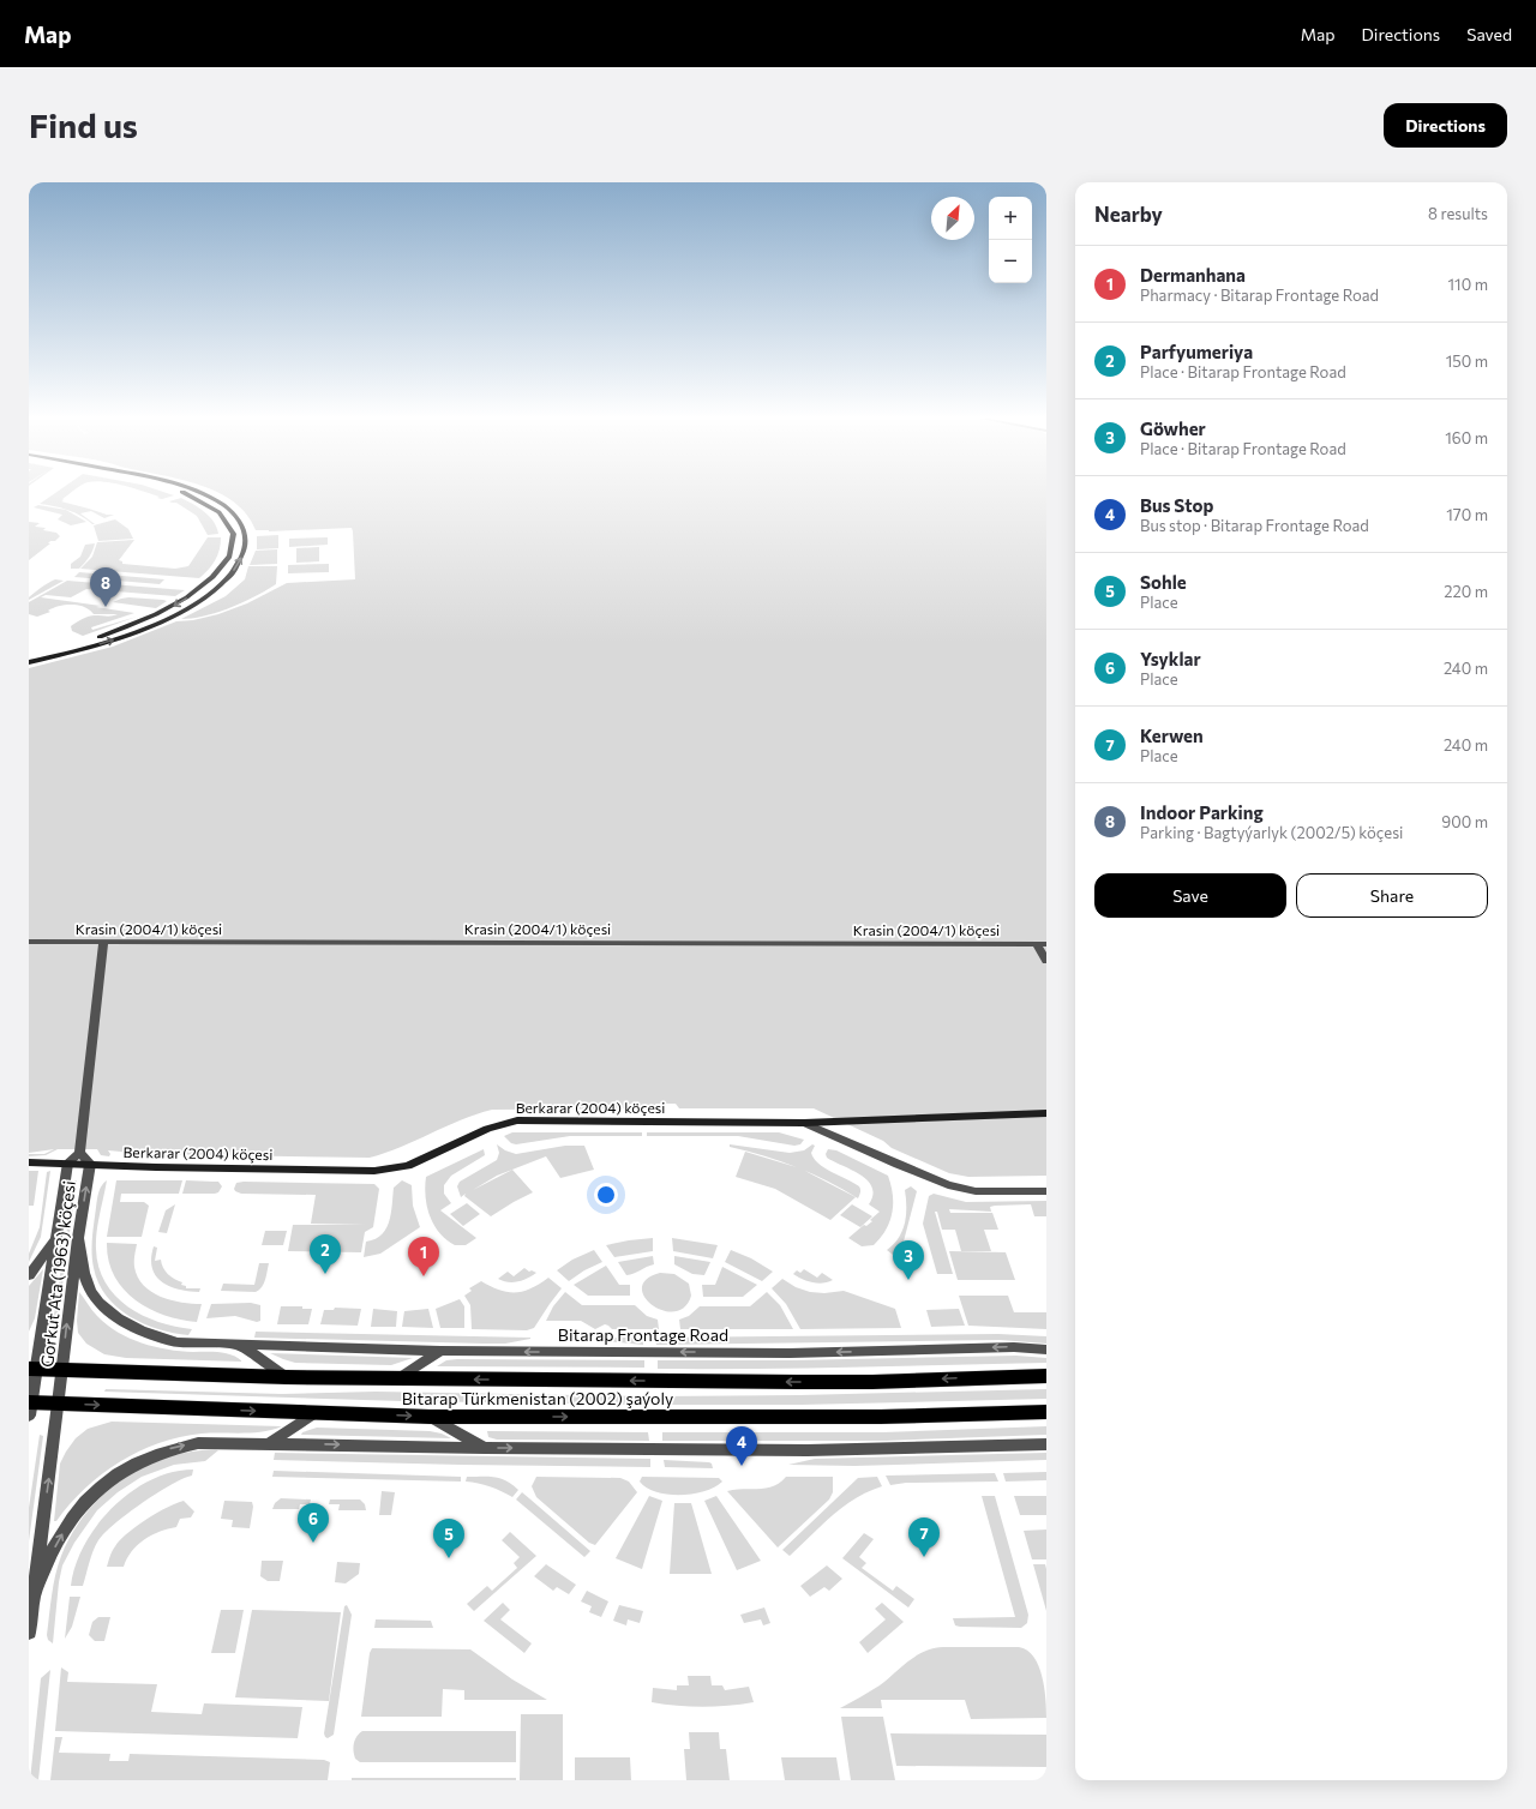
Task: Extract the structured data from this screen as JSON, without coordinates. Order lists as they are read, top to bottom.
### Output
{
  "streets": {
    "main road": ["Bitarap Türkmenistan (2002) şaýoly"],
    "street": [
      "Krasin (2004/1) köçesi",
      "Berkarar (2004) köçesi",
      "Gorkut Ata (1963) köçesi",
      "Bitarap Frontage Road"
    ]
  },
  "crossings": [
    ["Berkarar (2004) köçesi", "Gorkut Ata (1963) köçesi"],
    ["Gorkut Ata (1963) köçesi", "Bitarap Frontage Road"],
    ["Gorkut Ata (1963) köçesi", "Bitarap Türkmenistan (2002) şaýoly"]
  ],
  "one_way": ["Bitarap Frontage Road"],
  "north": "top right",
  "page": {
    "header": "Map",
    "nav": ["Map", "Directions", "Saved"],
    "buttons": [
      "Directions",
      ["Save", "Share"]
    ],
    "title": "Find us",
    "heading": ["Nearby", "8 results"],
    "map_buttons": ["+", "−"],
    "list": [
      {
        "mark": "1",
        "name": "Dermanhana",
        "note": "Pharmacy · Bitarap Frontage Road",
        "value": "110 m"
      },
      {
        "mark": "2",
        "name": "Parfyumeriya",
        "note": "Place · Bitarap Frontage Road",
        "value": "150 m"
      },
      {
        "mark": "3",
        "name": "Göwher",
        "note": "Place · Bitarap Frontage Road",
        "value": "160 m"
      },
      {
        "mark": "4",
        "name": "Bus Stop",
        "note": "Bus stop · Bitarap Frontage Road",
        "value": "170 m"
      },
      {
        "mark": "5",
        "name": "Sohle",
        "note": "Place",
        "value": "220 m"
      },
      {
        "mark": "6",
        "name": "Ysyklar",
        "note": "Place",
        "value": "240 m"
      },
      {
        "mark": "7",
        "name": "Kerwen",
        "note": "Place",
        "value": "240 m"
      },
      {
        "mark": "8",
        "name": "Indoor Parking",
        "note": "Parking · Bagtyýarlyk (2002/5) köçesi",
        "value": "900 m"
      }
    ],
    "pins": [
      "8",
      "2",
      "1",
      "3",
      "4",
      "6",
      "7",
      "5"
    ]
  }
}
